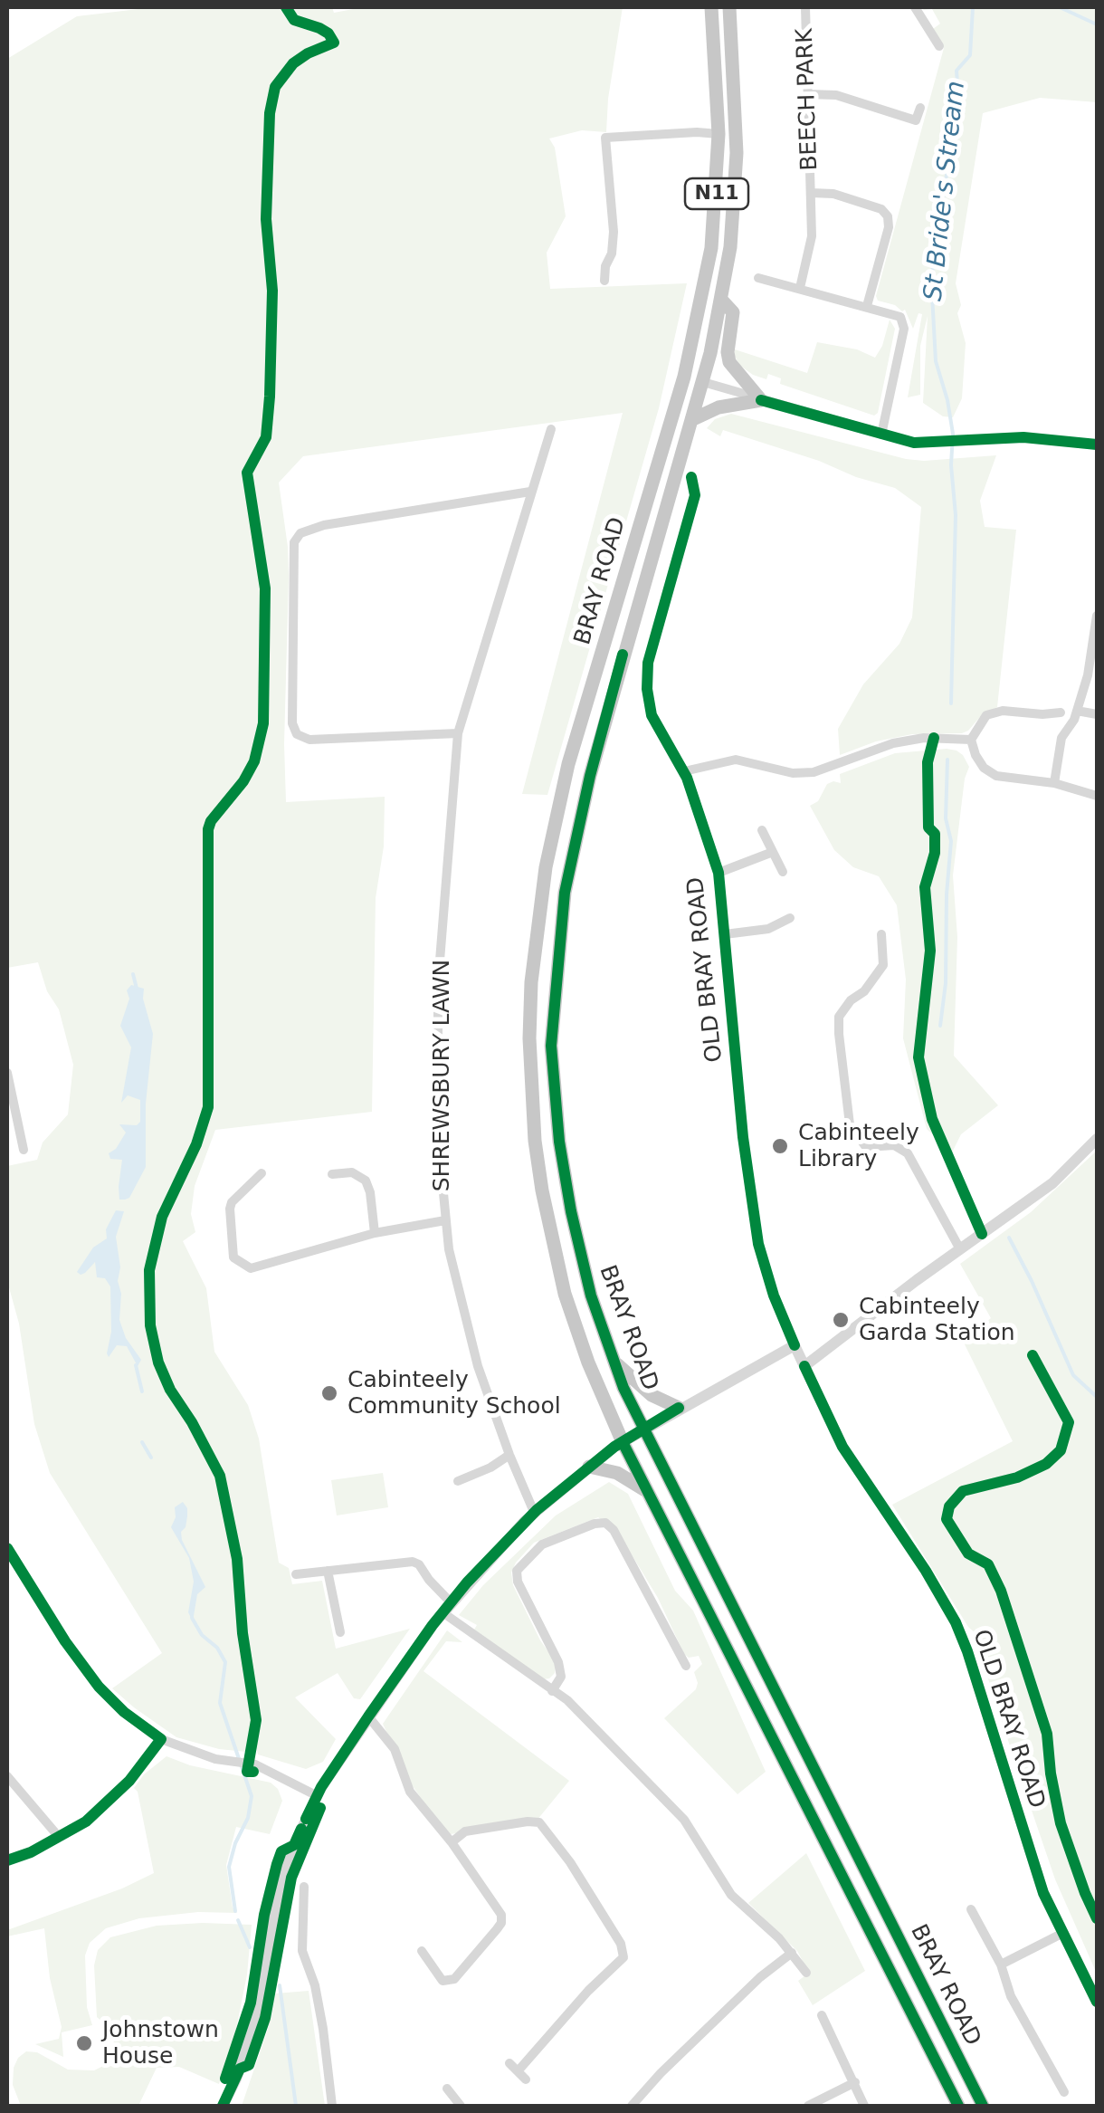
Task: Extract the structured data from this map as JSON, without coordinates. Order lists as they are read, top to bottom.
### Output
{
  "streets": {
    "highway": ["N11", "BRAY ROAD"],
    "street": ["BEECH PARK", "OLD BRAY ROAD", "SHREWSBURY LAWN"]
  },
  "water": ["St Bride's Stream"],
  "places": [
    "Cabinteely Library",
    "Cabinteely Garda Station",
    "Cabinteely Community School",
    "Johnstown House"
  ]
}
